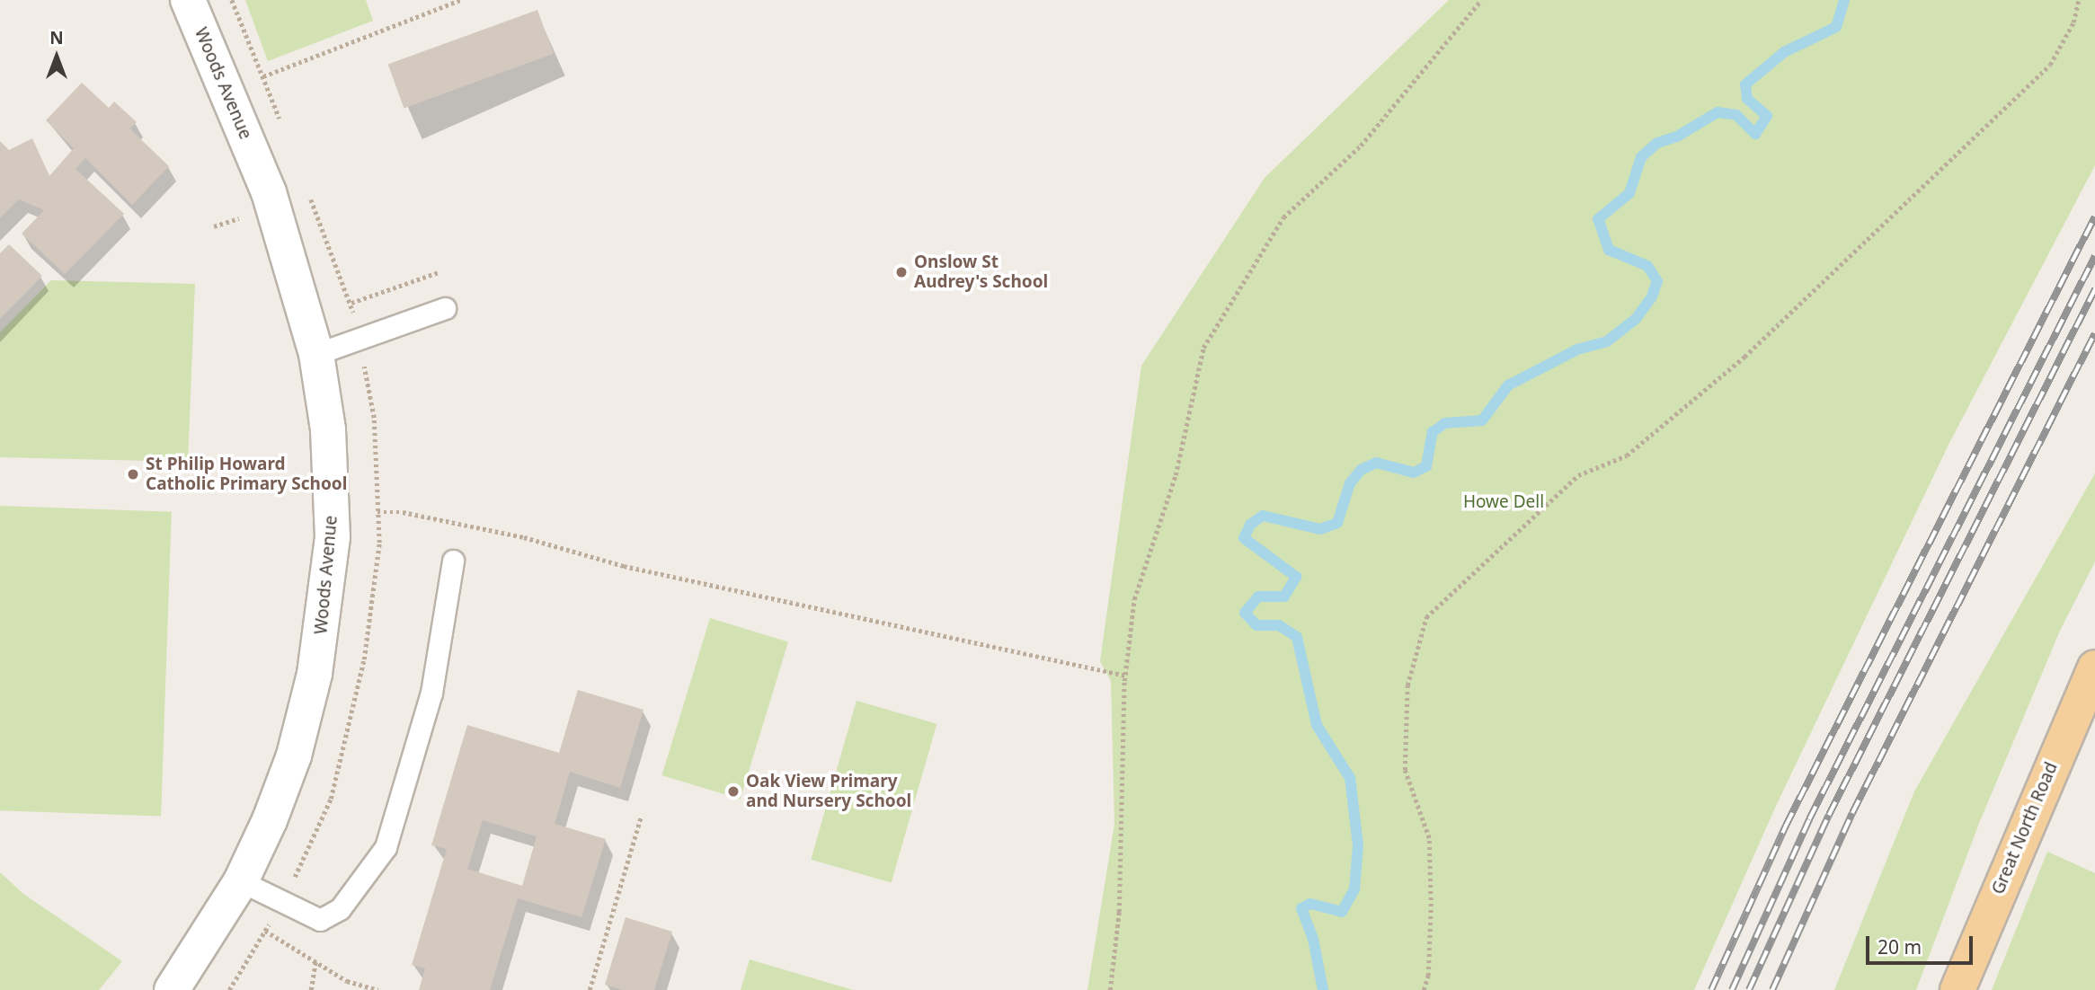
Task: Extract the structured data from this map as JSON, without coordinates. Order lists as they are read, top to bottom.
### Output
{
  "streets": {
    "main road": ["Great North Road"],
    "street": ["Woods Avenue"]
  },
  "parks": ["Howe Dell"],
  "places": ["Onslow St Audrey's School", "St Philip Howard Catholic Primary School", "Oak View Primary and Nursery School"],
  "scale_bar": "20 m",
  "north": "top"
}
